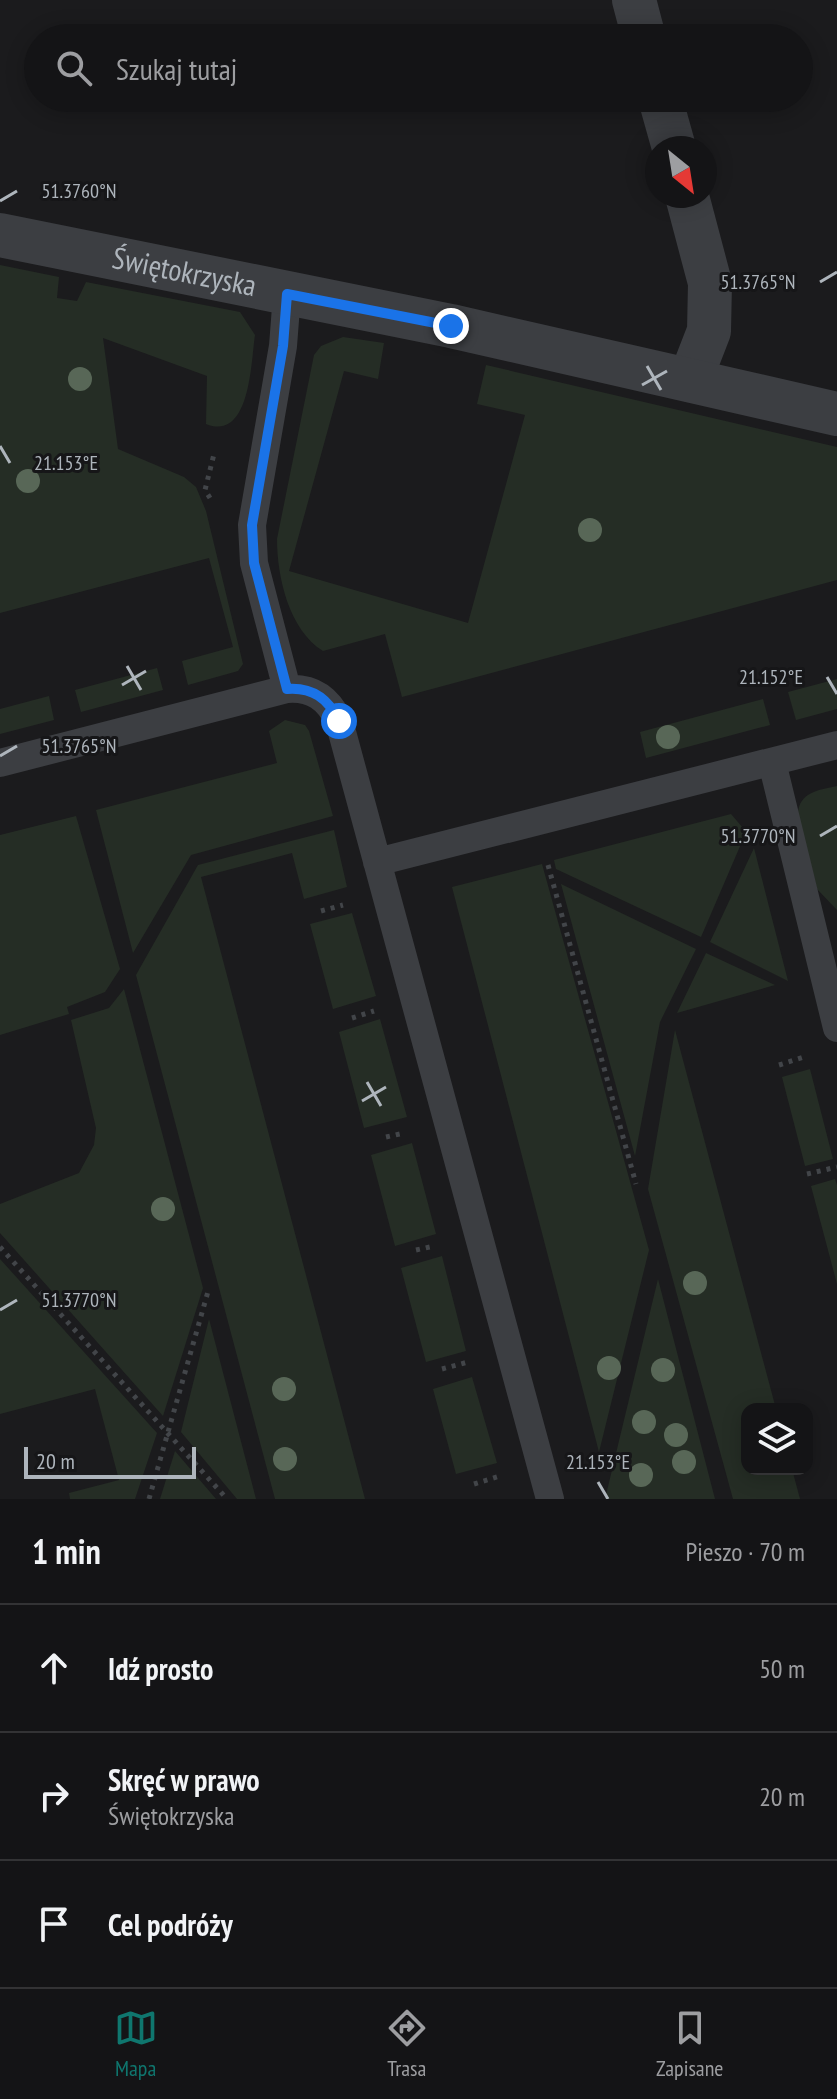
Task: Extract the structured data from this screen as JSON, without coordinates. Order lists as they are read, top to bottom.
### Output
{
  "streets": {
    "street": ["Świętokrzyska"]
  },
  "scale_bar": "20 m",
  "north": "bottom right",
  "page": {
    "search": "Szukaj tutaj",
    "scale": "20 m",
    "heading": ["1 min", "Pieszo · 70 m"],
    "list": [
      ["Idź prosto", "50 m"],
      ["Skręć w prawo", "Świętokrzyska", "20 m"],
      "Cel podróży"
    ],
    "nav": ["Mapa", "Trasa", "Zapisane"]
  },
  "coordinates": [
    "51.3760°N",
    "51.3765°N",
    "21.153°E",
    "21.152°E",
    "51.3770°N"
  ]
}
